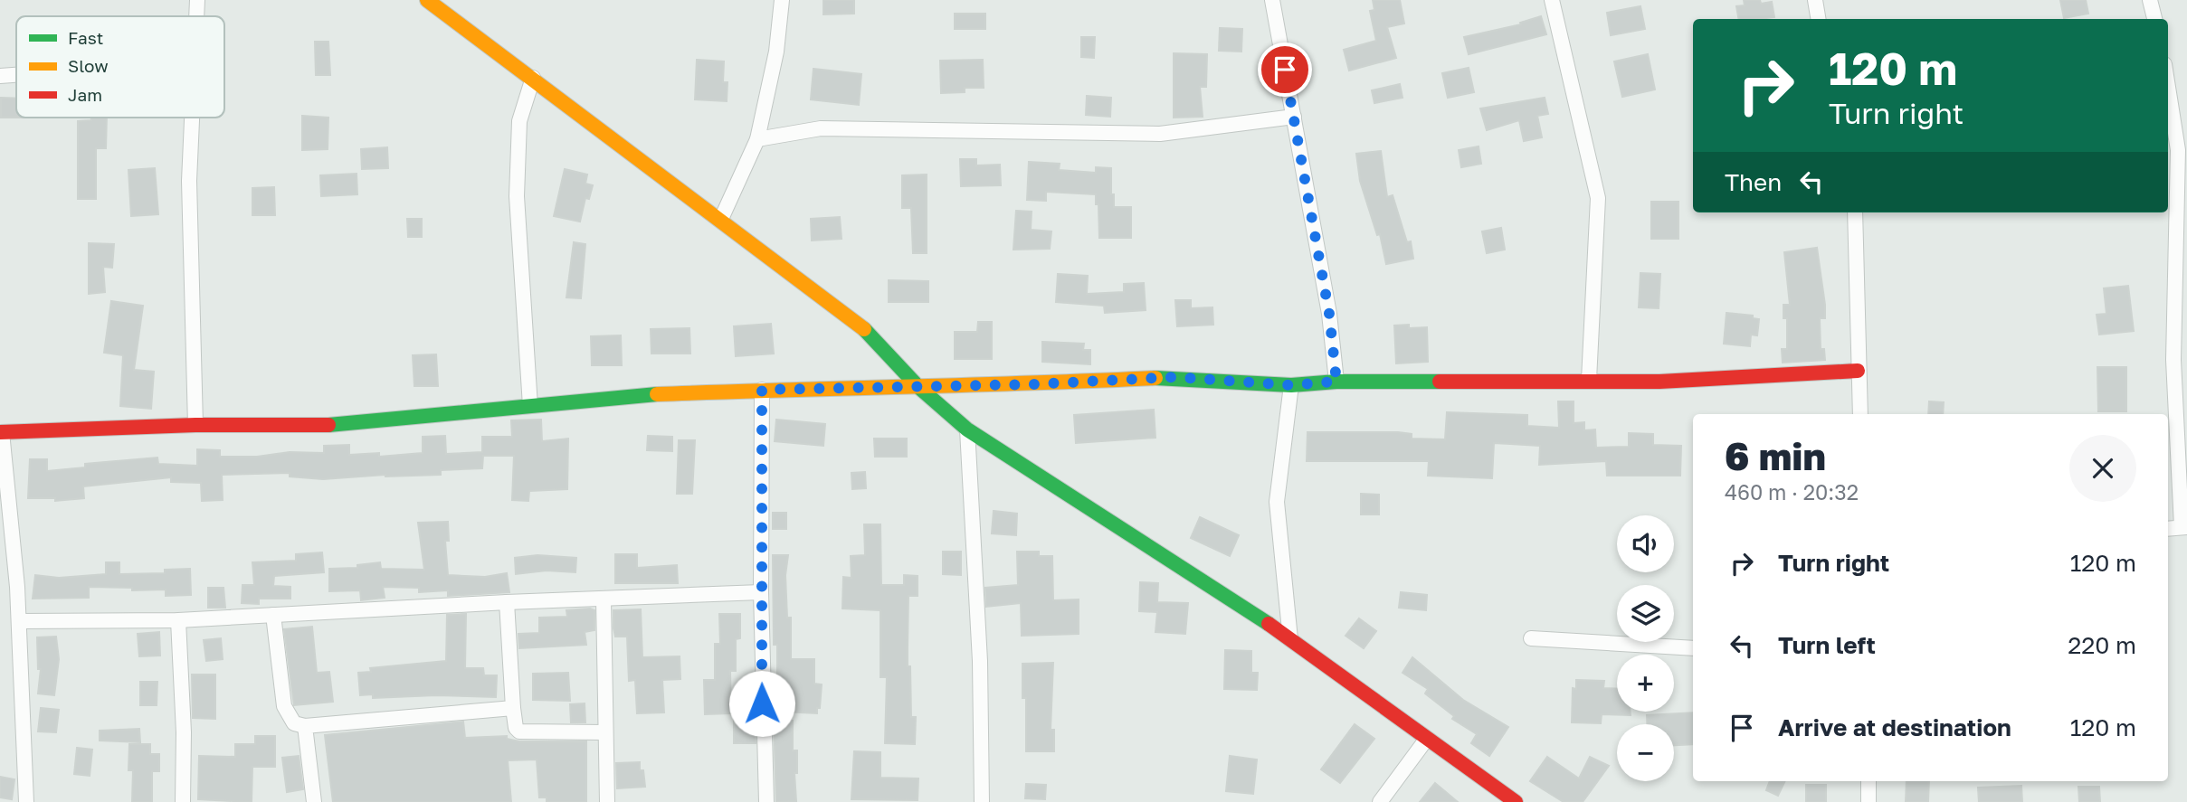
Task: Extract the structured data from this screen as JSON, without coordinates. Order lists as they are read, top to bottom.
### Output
{
  "legend": ["Fast", "Slow", "Jam"],
  "page": {
    "turn": ["120 m", "Turn right"],
    "then": "Then",
    "heading": ["6 min", "460 m · 20:32"],
    "map_buttons": ["+", "−"],
    "list": [
      {
        "name": "Turn right",
        "value": "120 m"
      },
      {
        "name": "Turn left",
        "value": "220 m"
      },
      {
        "name": "Arrive at destination",
        "value": "120 m"
      }
    ]
  }
}
